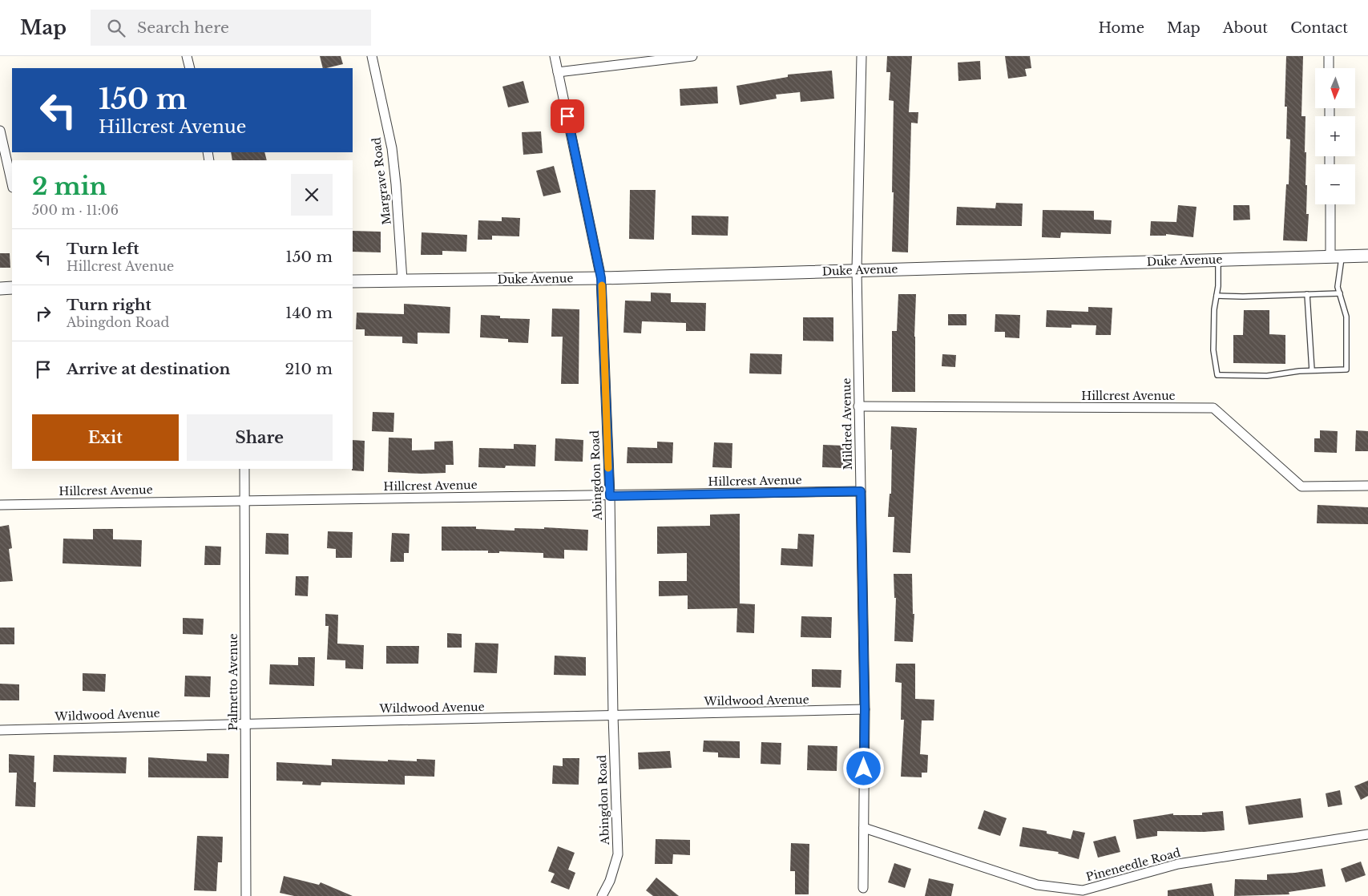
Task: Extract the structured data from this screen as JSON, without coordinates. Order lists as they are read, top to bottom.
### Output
{
  "streets": {
    "street": [
      "Margrave Road",
      "Duke Avenue",
      "Hillcrest Avenue",
      "Mildred Avenue",
      "Abingdon Road",
      "Palmetto Avenue",
      "Wildwood Avenue",
      "Pineneedle Road"
    ]
  },
  "crossings": [
    ["Margrave Road", "Duke Avenue"],
    ["Duke Avenue", "Mildred Avenue"],
    ["Duke Avenue", "Abingdon Road"],
    ["Hillcrest Avenue", "Mildred Avenue"],
    ["Hillcrest Avenue", "Abingdon Road"],
    ["Hillcrest Avenue", "Palmetto Avenue"],
    ["Mildred Avenue", "Wildwood Avenue"],
    ["Mildred Avenue", "Pineneedle Road"],
    ["Abingdon Road", "Wildwood Avenue"],
    ["Palmetto Avenue", "Wildwood Avenue"]
  ],
  "north": "bottom",
  "page": {
    "header": "Map",
    "search": "Search here",
    "nav": [
      "Home",
      "Map",
      "About",
      "Contact"
    ],
    "map_buttons": ["+", "−"],
    "turn": ["150 m", "Hillcrest Avenue"],
    "heading": ["2 min", "500 m · 11:06"],
    "list": [
      {
        "name": "Turn left",
        "note": "Hillcrest Avenue",
        "value": "150 m"
      },
      {
        "name": "Turn right",
        "note": "Abingdon Road",
        "value": "140 m"
      },
      {
        "name": "Arrive at destination",
        "value": "210 m"
      }
    ],
    "buttons": ["Exit", "Share"]
  }
}
